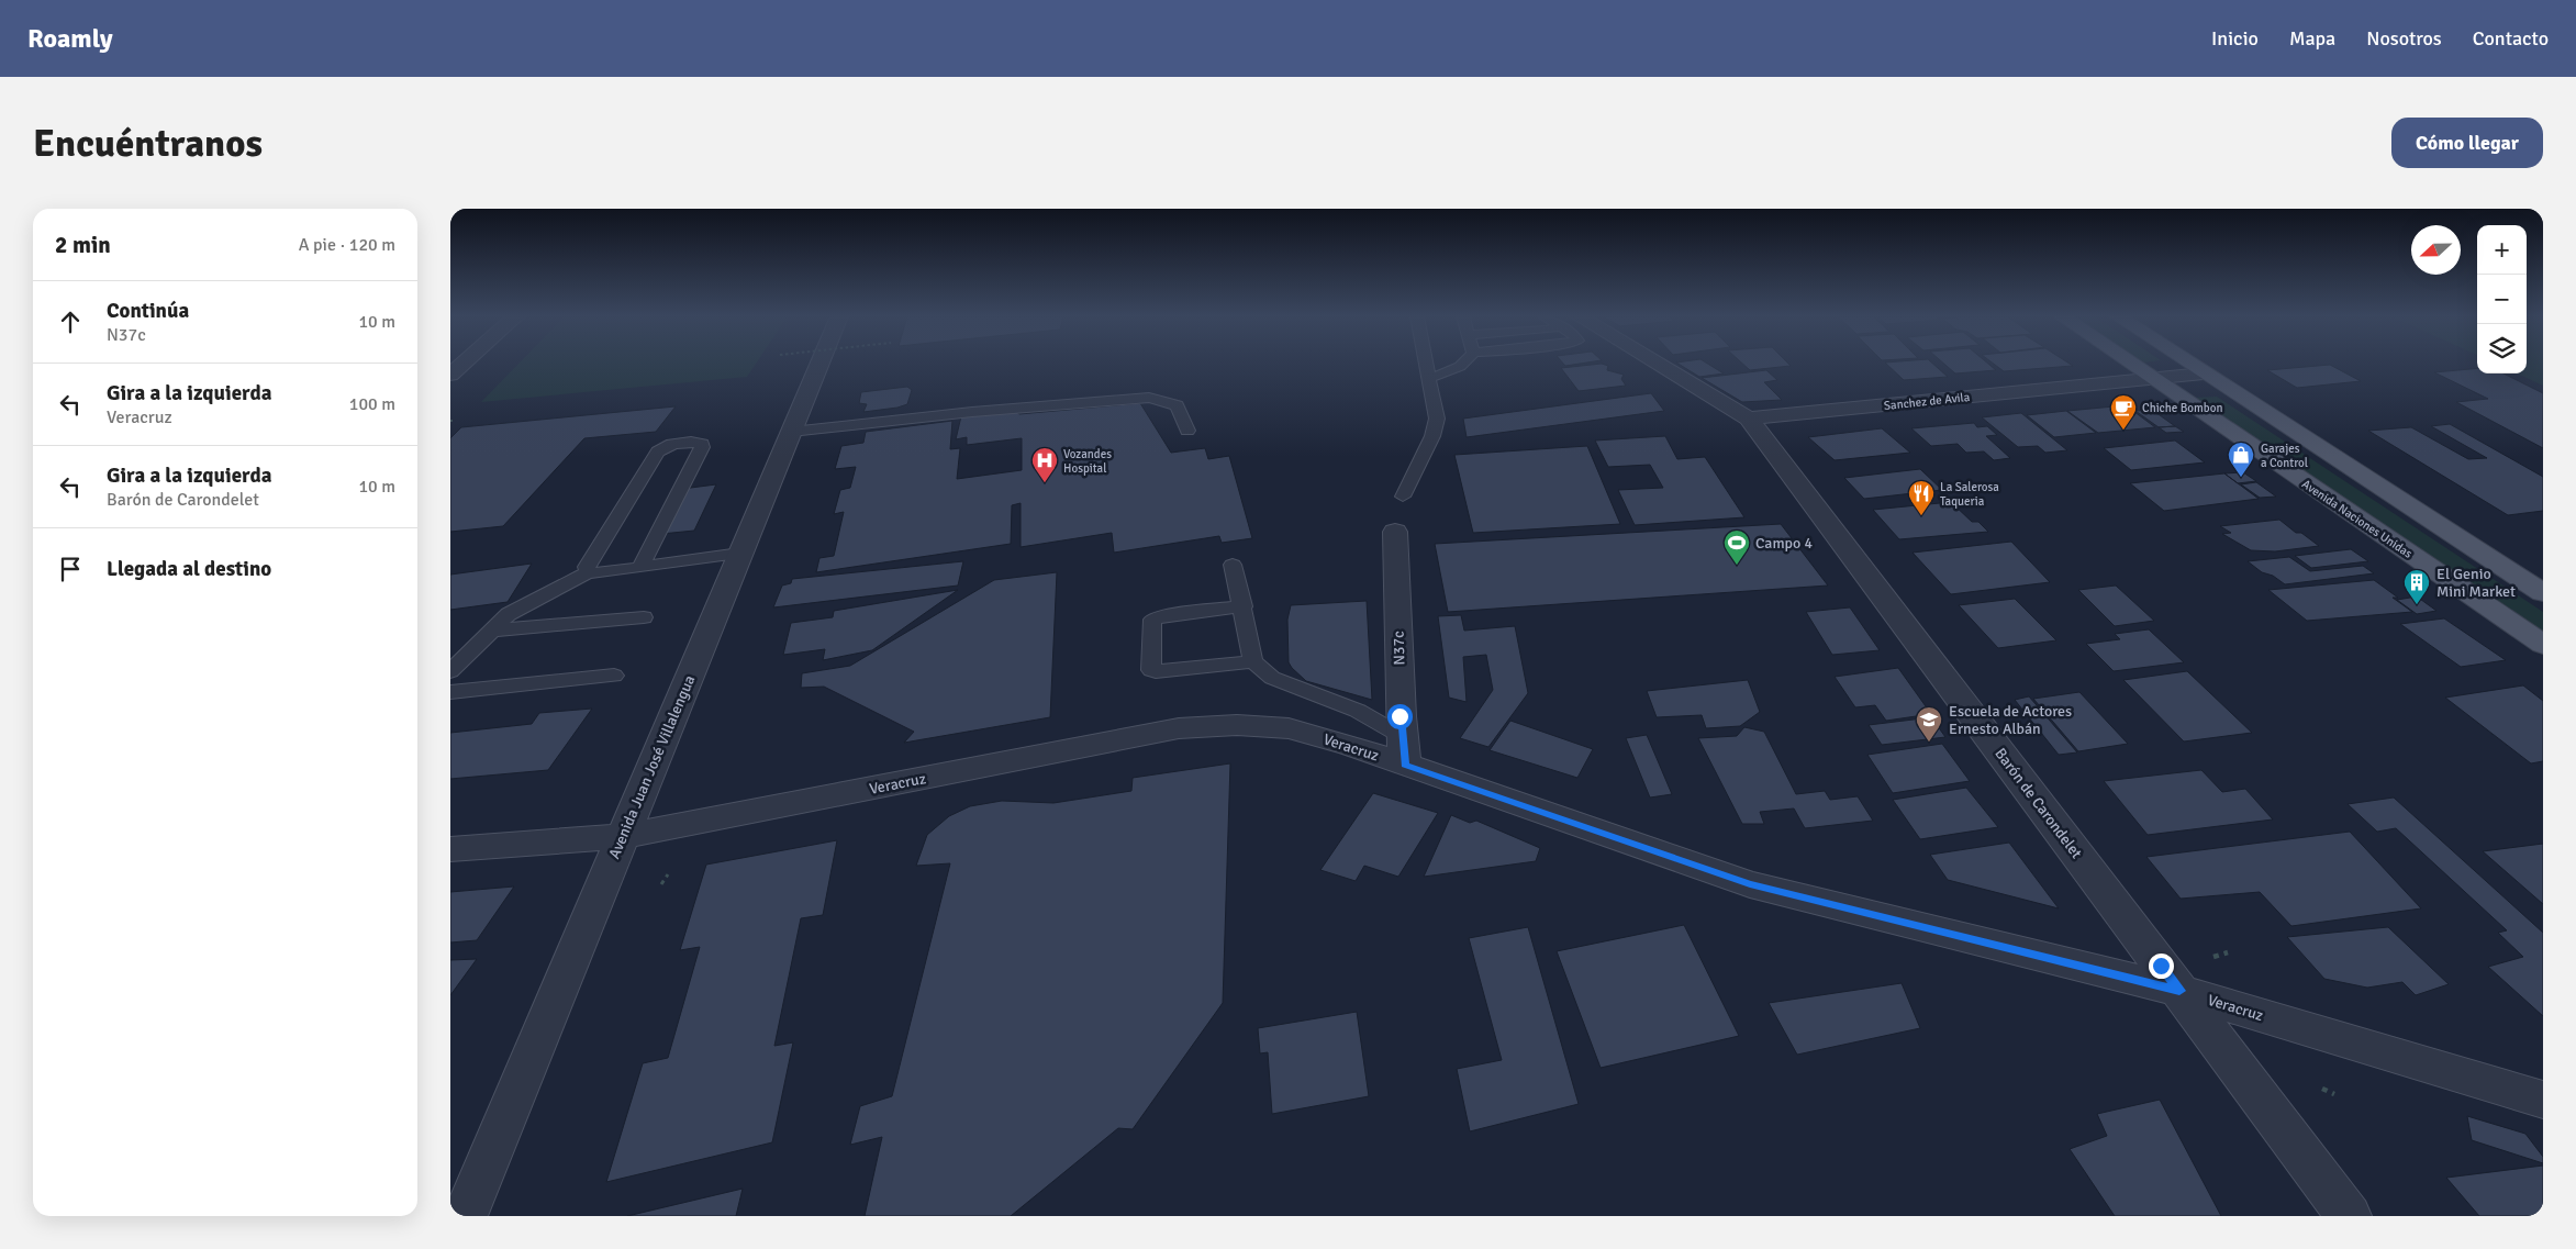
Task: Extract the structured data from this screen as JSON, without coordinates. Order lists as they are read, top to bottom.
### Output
{
  "streets": {
    "main road": ["Avenida Naciones Unidas"],
    "street": [
      "Sanchez de Avila",
      "N37c",
      "Veracruz",
      "Avenida Juan José Villalengua",
      "Barón de Carondelet"
    ]
  },
  "crossings": [
    ["Sanchez de Avila", "Avenida Naciones Unidas"],
    ["Sanchez de Avila", "Barón de Carondelet"],
    ["N37c", "Veracruz"],
    ["Veracruz", "Avenida Juan José Villalengua"],
    ["Veracruz", "Barón de Carondelet"]
  ],
  "places": {
    "cafe": ["Chiche Bombon"],
    "shop": ["Garajes a Control"],
    "hospital": ["Vozandes Hospital"],
    "restaurant": ["La Salerosa Taqueria"],
    "sports": ["Campo 4"],
    "building": ["El Genio Mini Market"],
    "school or university": ["Escuela de Actores Ernesto Albán"]
  },
  "north": "left",
  "page": {
    "header": "Roamly",
    "nav": [
      "Inicio",
      "Mapa",
      "Nosotros",
      "Contacto"
    ],
    "buttons": "Cómo llegar",
    "title": "Encuéntranos",
    "heading": ["2 min", "A pie · 120 m"],
    "map_buttons": ["+", "−"],
    "list": [
      ["Continúa", "N37c", "10 m"],
      ["Gira a la izquierda", "Veracruz", "100 m"],
      ["Gira a la izquierda", "Barón de Carondelet", "10 m"],
      "Llegada al destino"
    ]
  }
}
